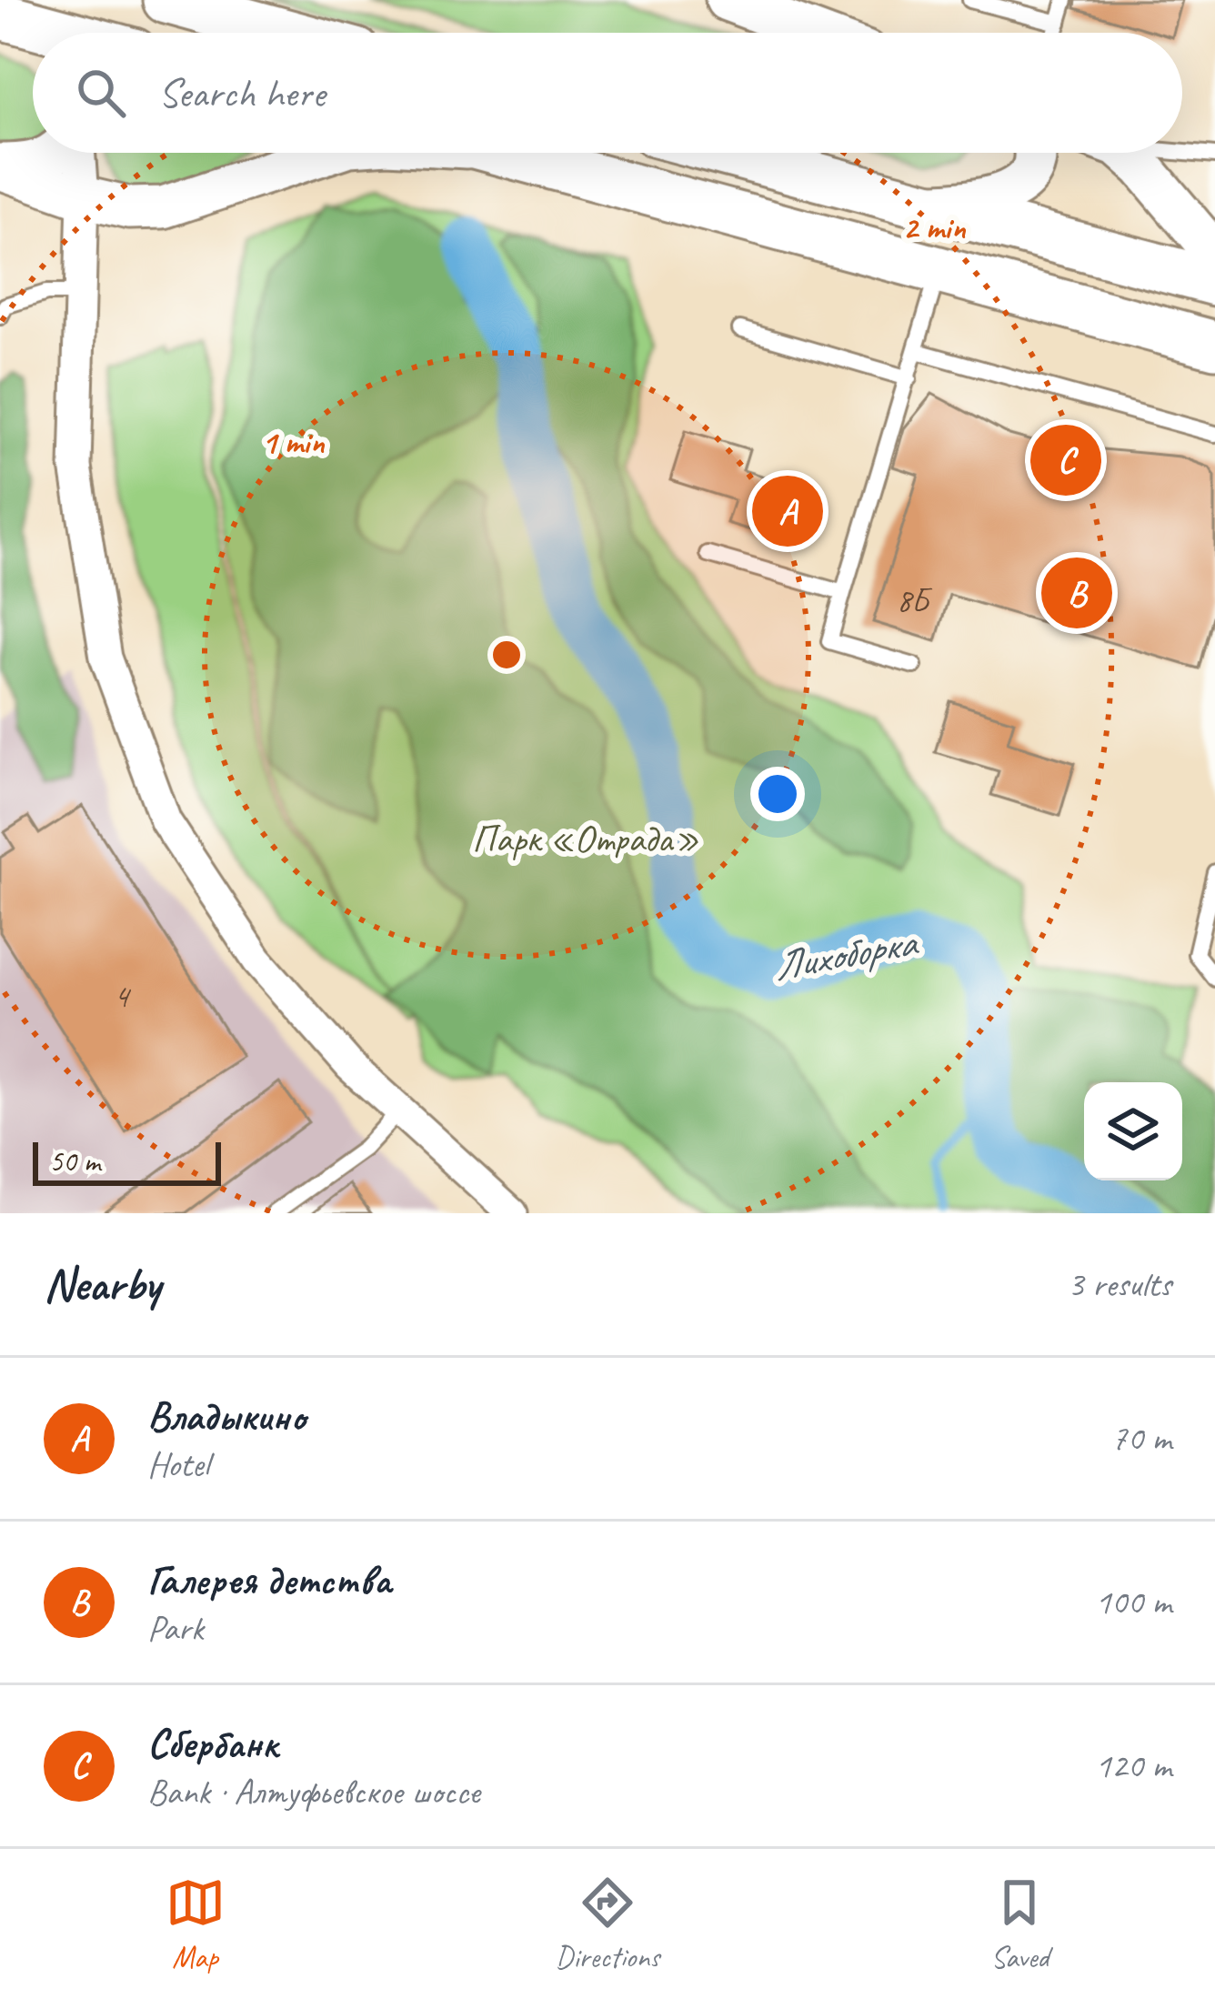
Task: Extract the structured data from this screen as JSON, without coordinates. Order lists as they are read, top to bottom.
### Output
{
  "water": ["Лихоборка"],
  "parks": ["Парк «Отрада»"],
  "house_numbers": ["8Б", "4"],
  "scale_bar": "50 m",
  "page": {
    "search": "Search here",
    "pins": ["C", "A", "B"],
    "scale": "50 m",
    "heading": ["Nearby", "3 results"],
    "list": [
      {
        "mark": "A",
        "name": "Владыкино",
        "note": "Hotel",
        "value": "70 m"
      },
      {
        "mark": "B",
        "name": "Галерея детства",
        "note": "Park",
        "value": "100 m"
      },
      {
        "mark": "C",
        "name": "Сбербанк",
        "note": "Bank · Алтуфьевское шоссе",
        "value": "120 m"
      }
    ],
    "nav": ["Map", "Directions", "Saved"]
  },
  "rings": ["2 min", "1 min"]
}
